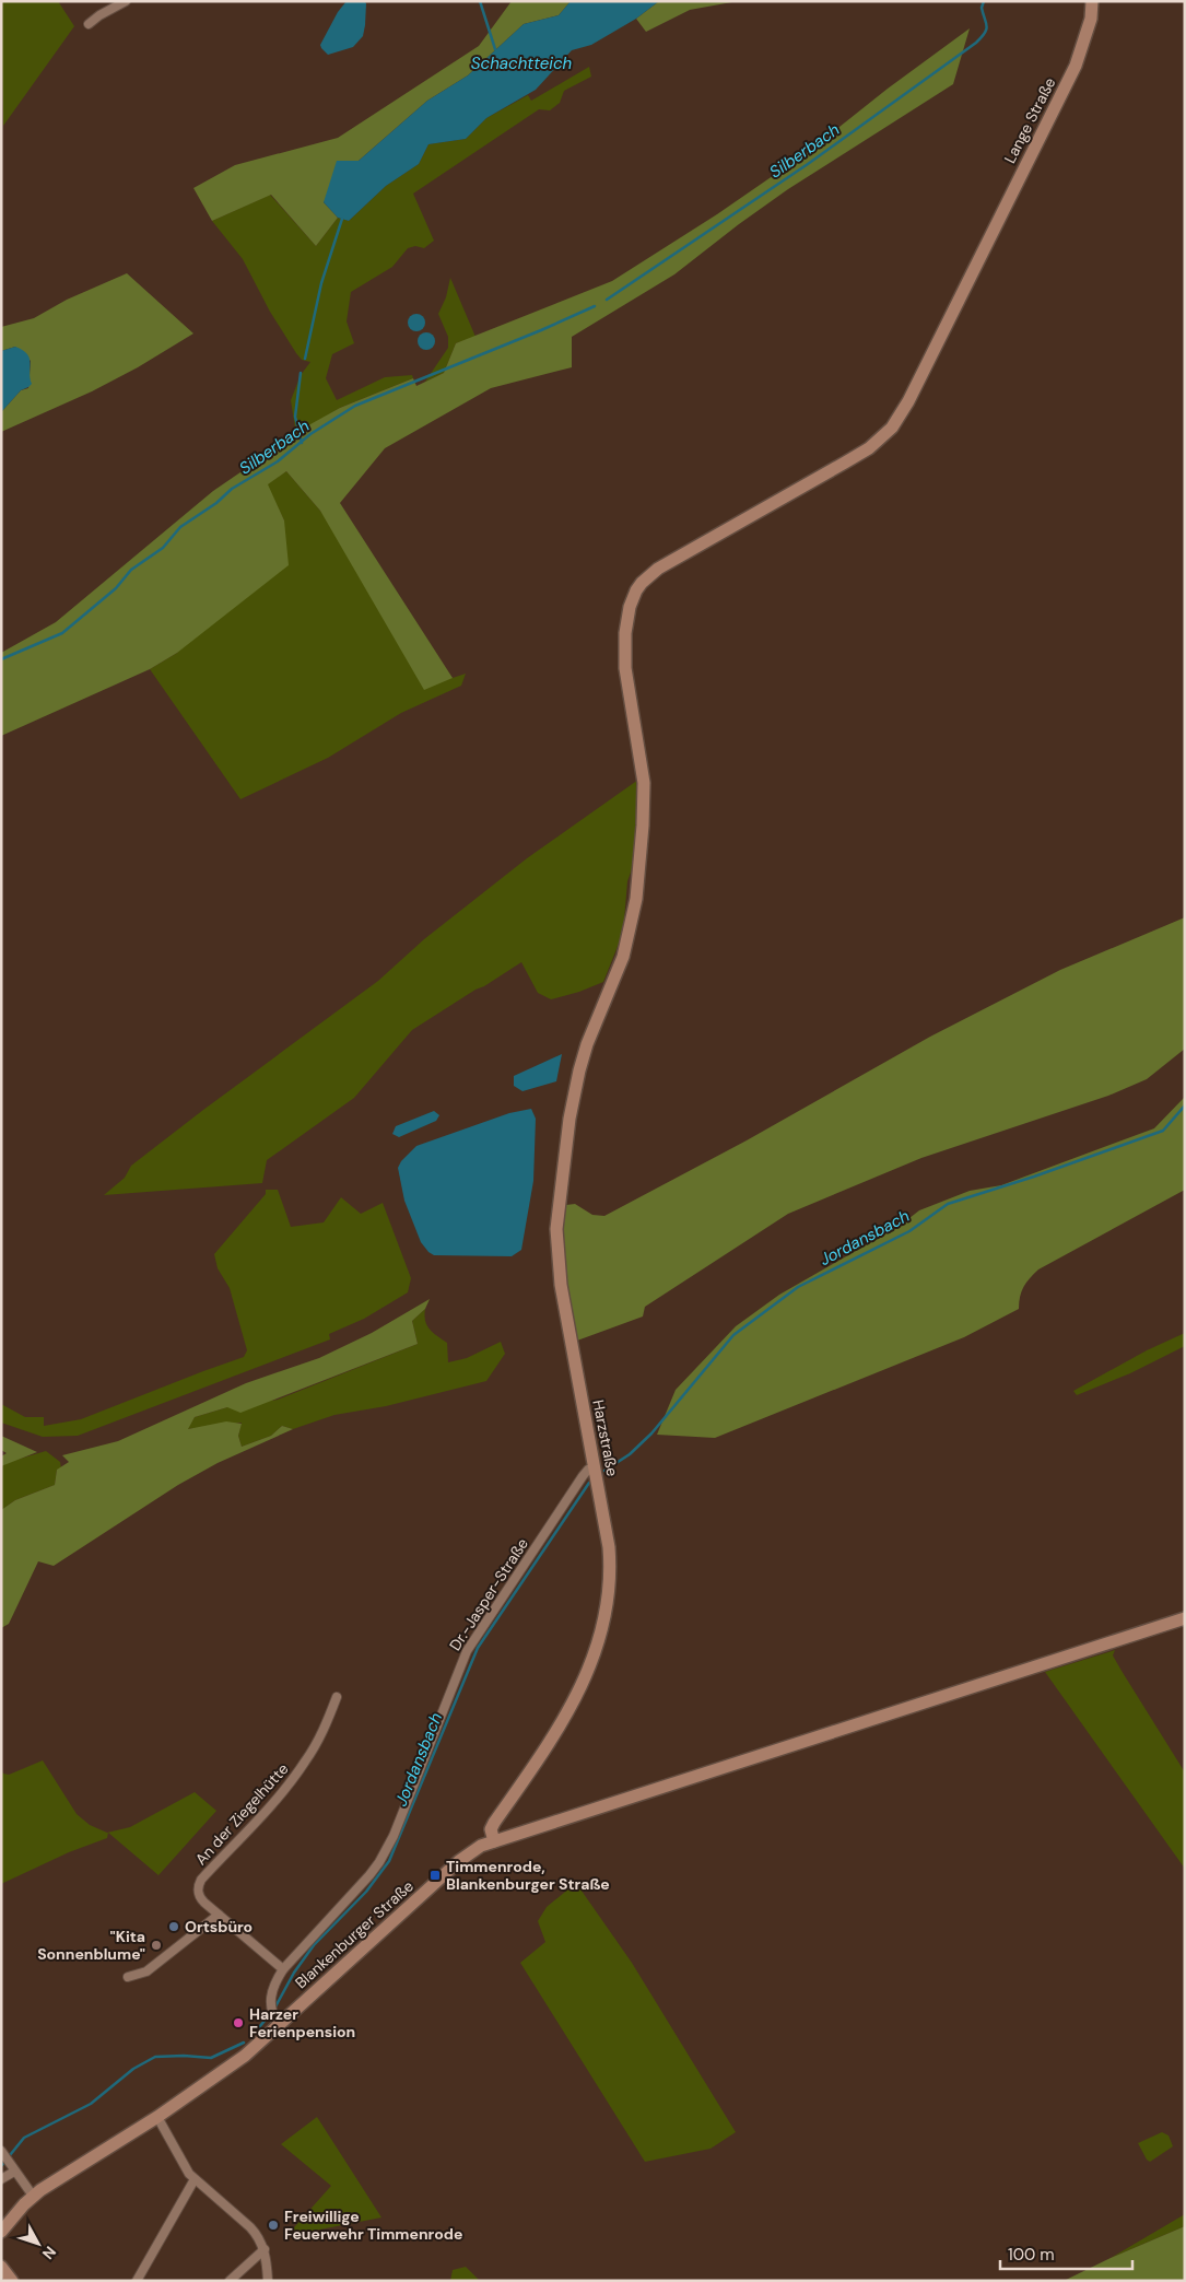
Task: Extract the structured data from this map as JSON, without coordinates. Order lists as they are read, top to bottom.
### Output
{
  "streets": {
    "street": [
      "Lange Straße",
      "Harzstraße",
      "Dr.-Jasper-Straße",
      "An der Ziegelhütte",
      "Blankenburger Straße"
    ]
  },
  "crossings": [
    ["Lange Straße", "Harzstraße"],
    ["Harzstraße", "Dr.-Jasper-Straße"],
    ["Harzstraße", "Blankenburger Straße"],
    ["Dr.-Jasper-Straße", "An der Ziegelhütte"],
    ["Dr.-Jasper-Straße", "Blankenburger Straße"]
  ],
  "water": ["Schachtteich", "Silberbach", "Jordansbach"],
  "places": {
    "transit": ["Timmenrode, Blankenburger Straße"],
    "other": [
      "Ortsbüro",
      "\"Kita Sonnenblume\"",
      "Harzer Ferienpension",
      "Freiwillige Feuerwehr Timmenrode"
    ]
  },
  "scale_bar": "100 m",
  "north": "bottom right"
}
